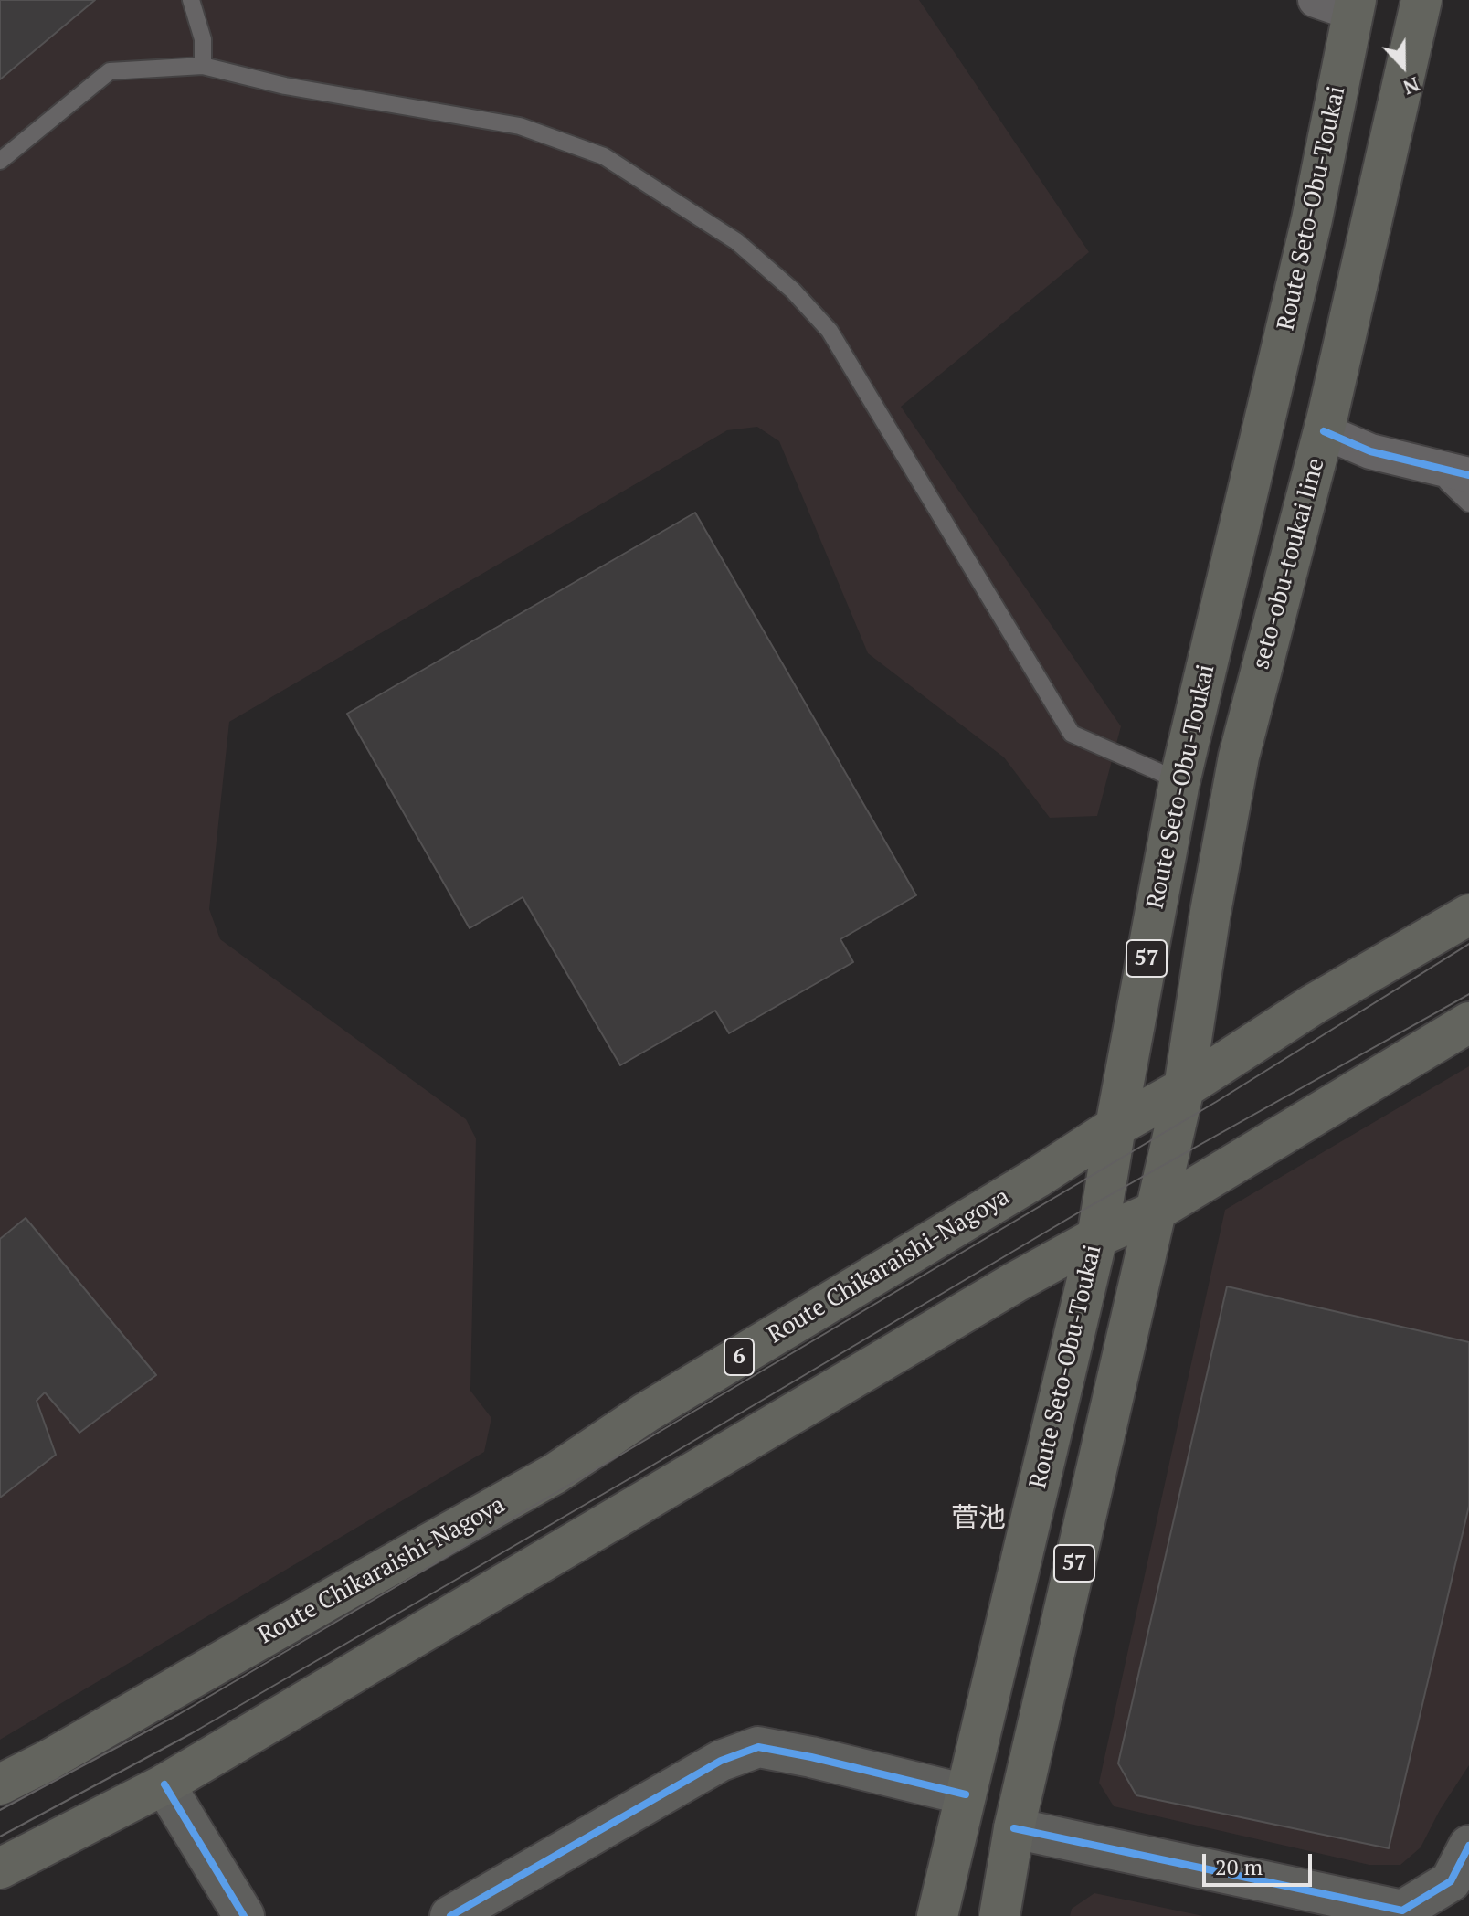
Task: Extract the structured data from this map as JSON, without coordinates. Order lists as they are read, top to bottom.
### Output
{
  "streets": {
    "main road": [
      "Route Seto-Obu-Toukai",
      "seto-obu-toukai line",
      "57",
      "Route Chikaraishi-Nagoya",
      "6"
    ]
  },
  "crossings": [
    ["Route Seto-Obu-Toukai", "Route Chikaraishi-Nagoya"],
    ["seto-obu-toukai line", "57"],
    ["seto-obu-toukai line", "Route Chikaraishi-Nagoya"],
    ["57", "Route Chikaraishi-Nagoya"]
  ],
  "districts": ["菅池"],
  "scale_bar": "20 m",
  "north": "bottom"
}
